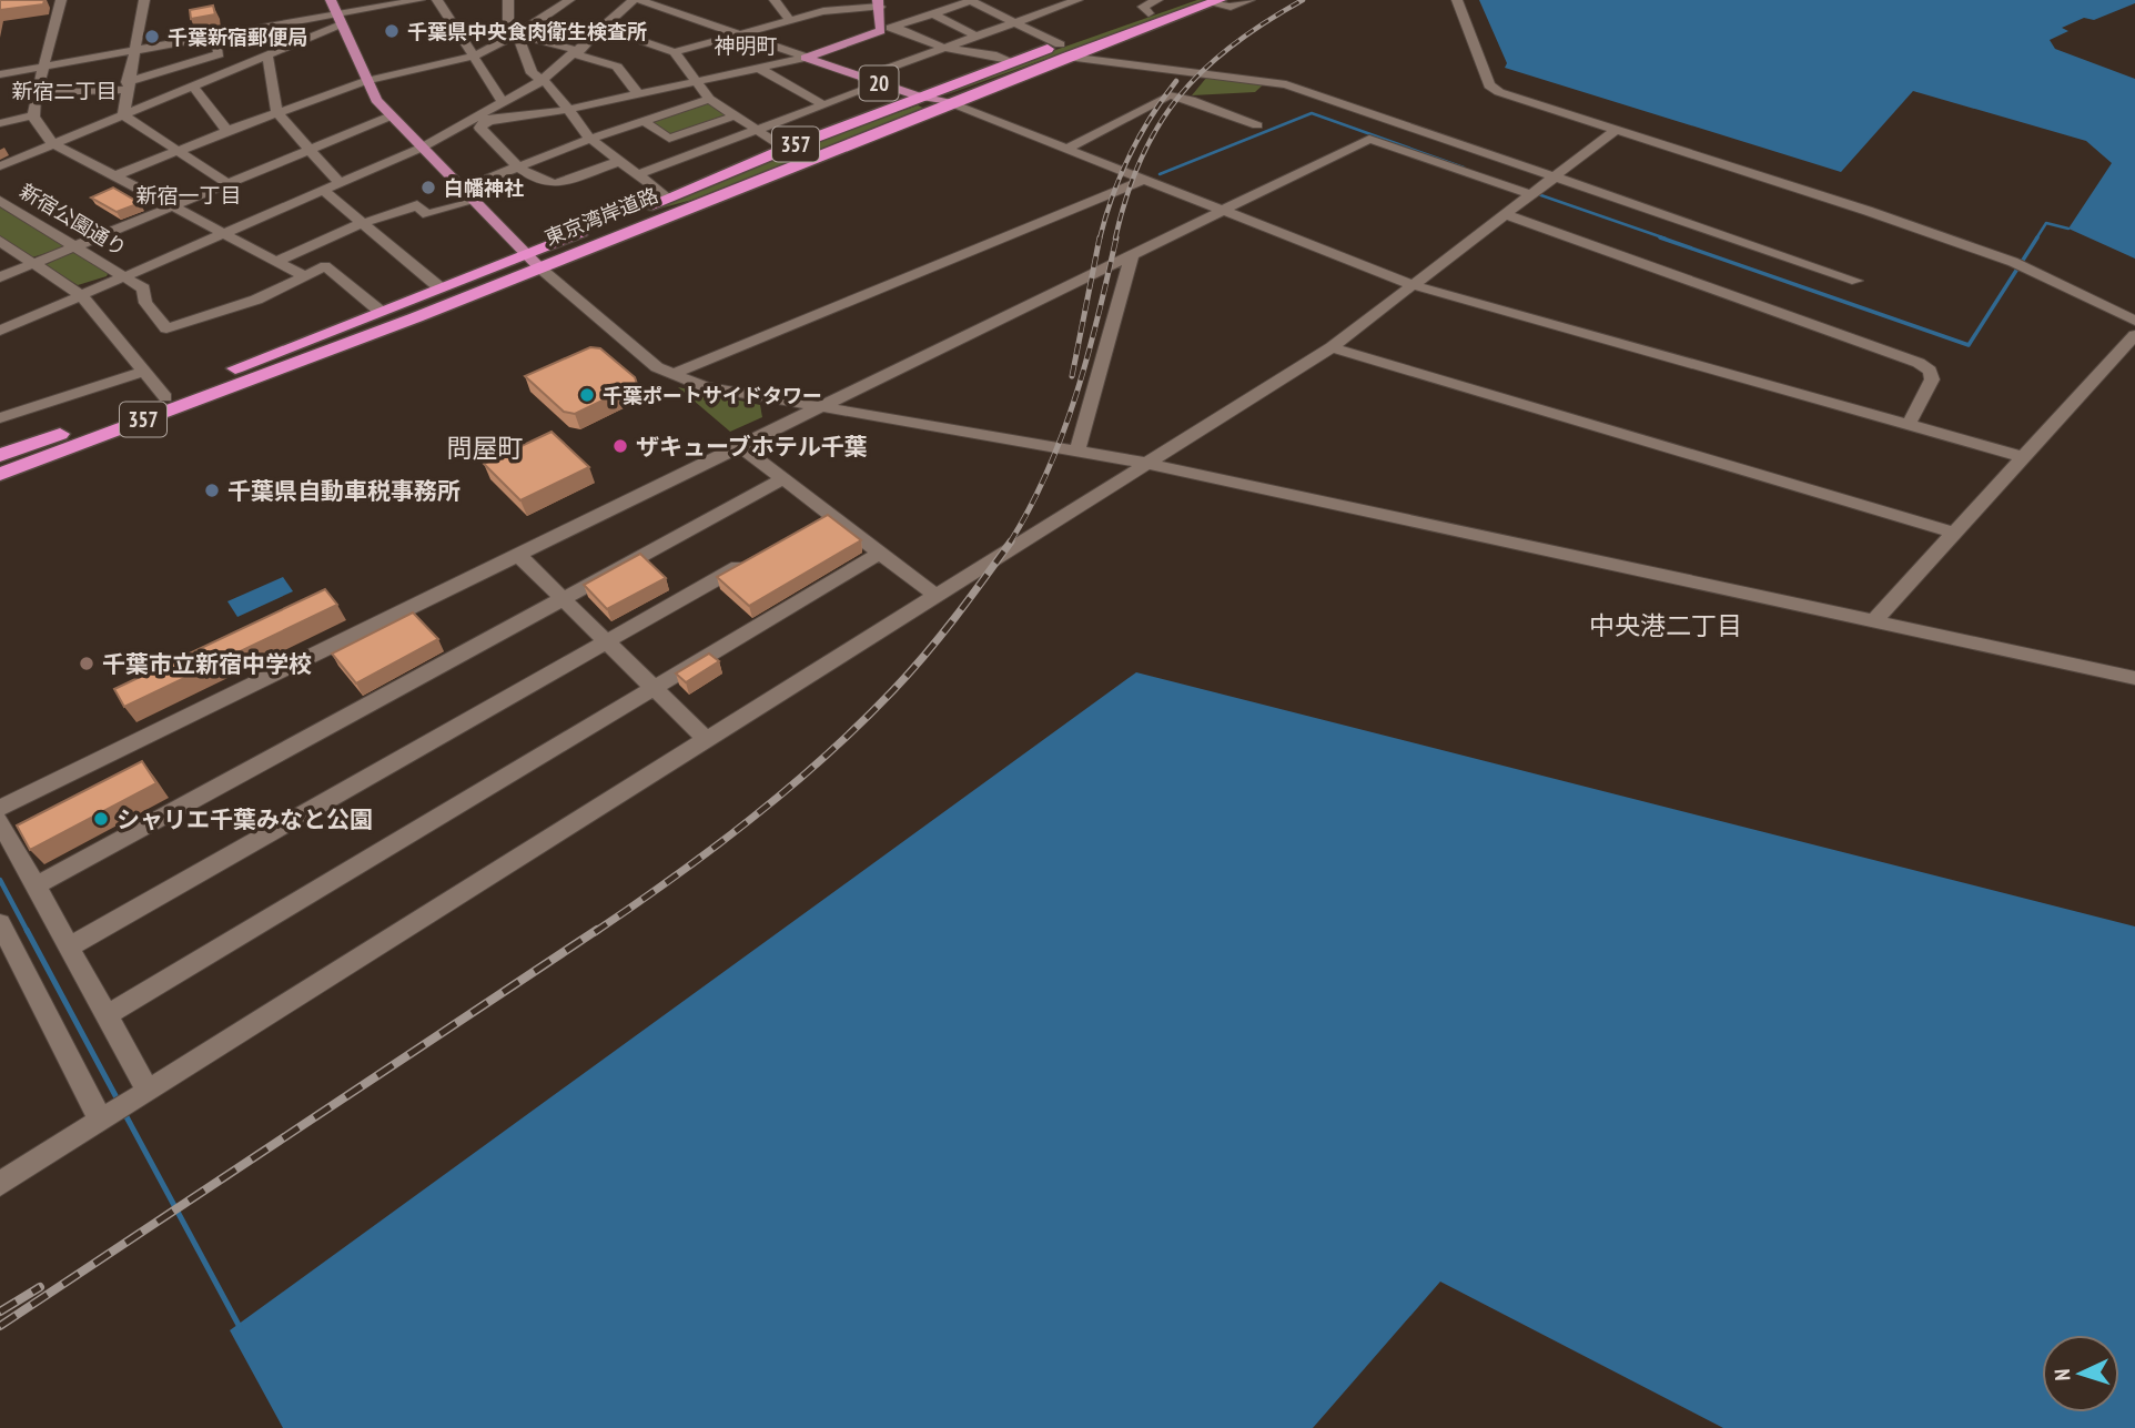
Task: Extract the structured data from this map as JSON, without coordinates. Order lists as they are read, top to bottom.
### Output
{
  "streets": {
    "highway": ["357", "東京湾岸道路"],
    "main road": ["20"],
    "street": ["新宿公園通り"]
  },
  "crossings": [
    ["20", "東京湾岸道路"],
    ["357", "東京湾岸道路"]
  ],
  "districts": [
    "神明町",
    "新宿二丁目",
    "新宿一丁目",
    "問屋町",
    "中央港二丁目"
  ],
  "places": [
    "千葉県中央食肉衛生検査所",
    "千葉新宿郵便局",
    "白幡神社",
    "千葉ポートサイドタワー",
    "ザキューブホテル千葉",
    "千葉県自動車税事務所",
    "千葉市立新宿中学校",
    "シャリエ千葉みなと公園"
  ],
  "north": "left"
}
